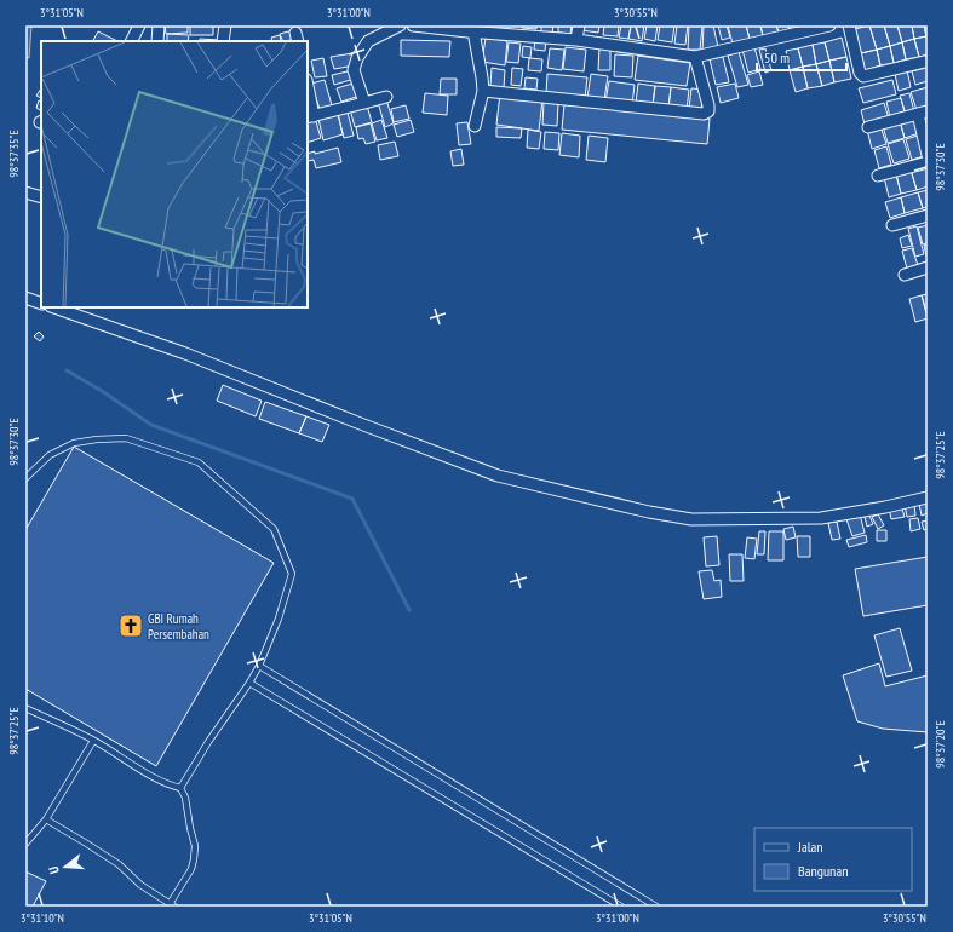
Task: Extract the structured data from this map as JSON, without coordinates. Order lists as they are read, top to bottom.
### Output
{
  "places": {
    "church": ["GBI Rumah Persembahan"]
  },
  "legend": ["Jalan", "Bangunan"],
  "scale_bar": "50 m",
  "north": "left",
  "coordinates": [
    "3°31'05\"N",
    "3°31'00\"N",
    "3°30'55\"N",
    "98°37'35\"E",
    "98°37'30\"E",
    "98°37'25\"E",
    "98°37'20\"E",
    "3°31'10\"N"
  ]
}
